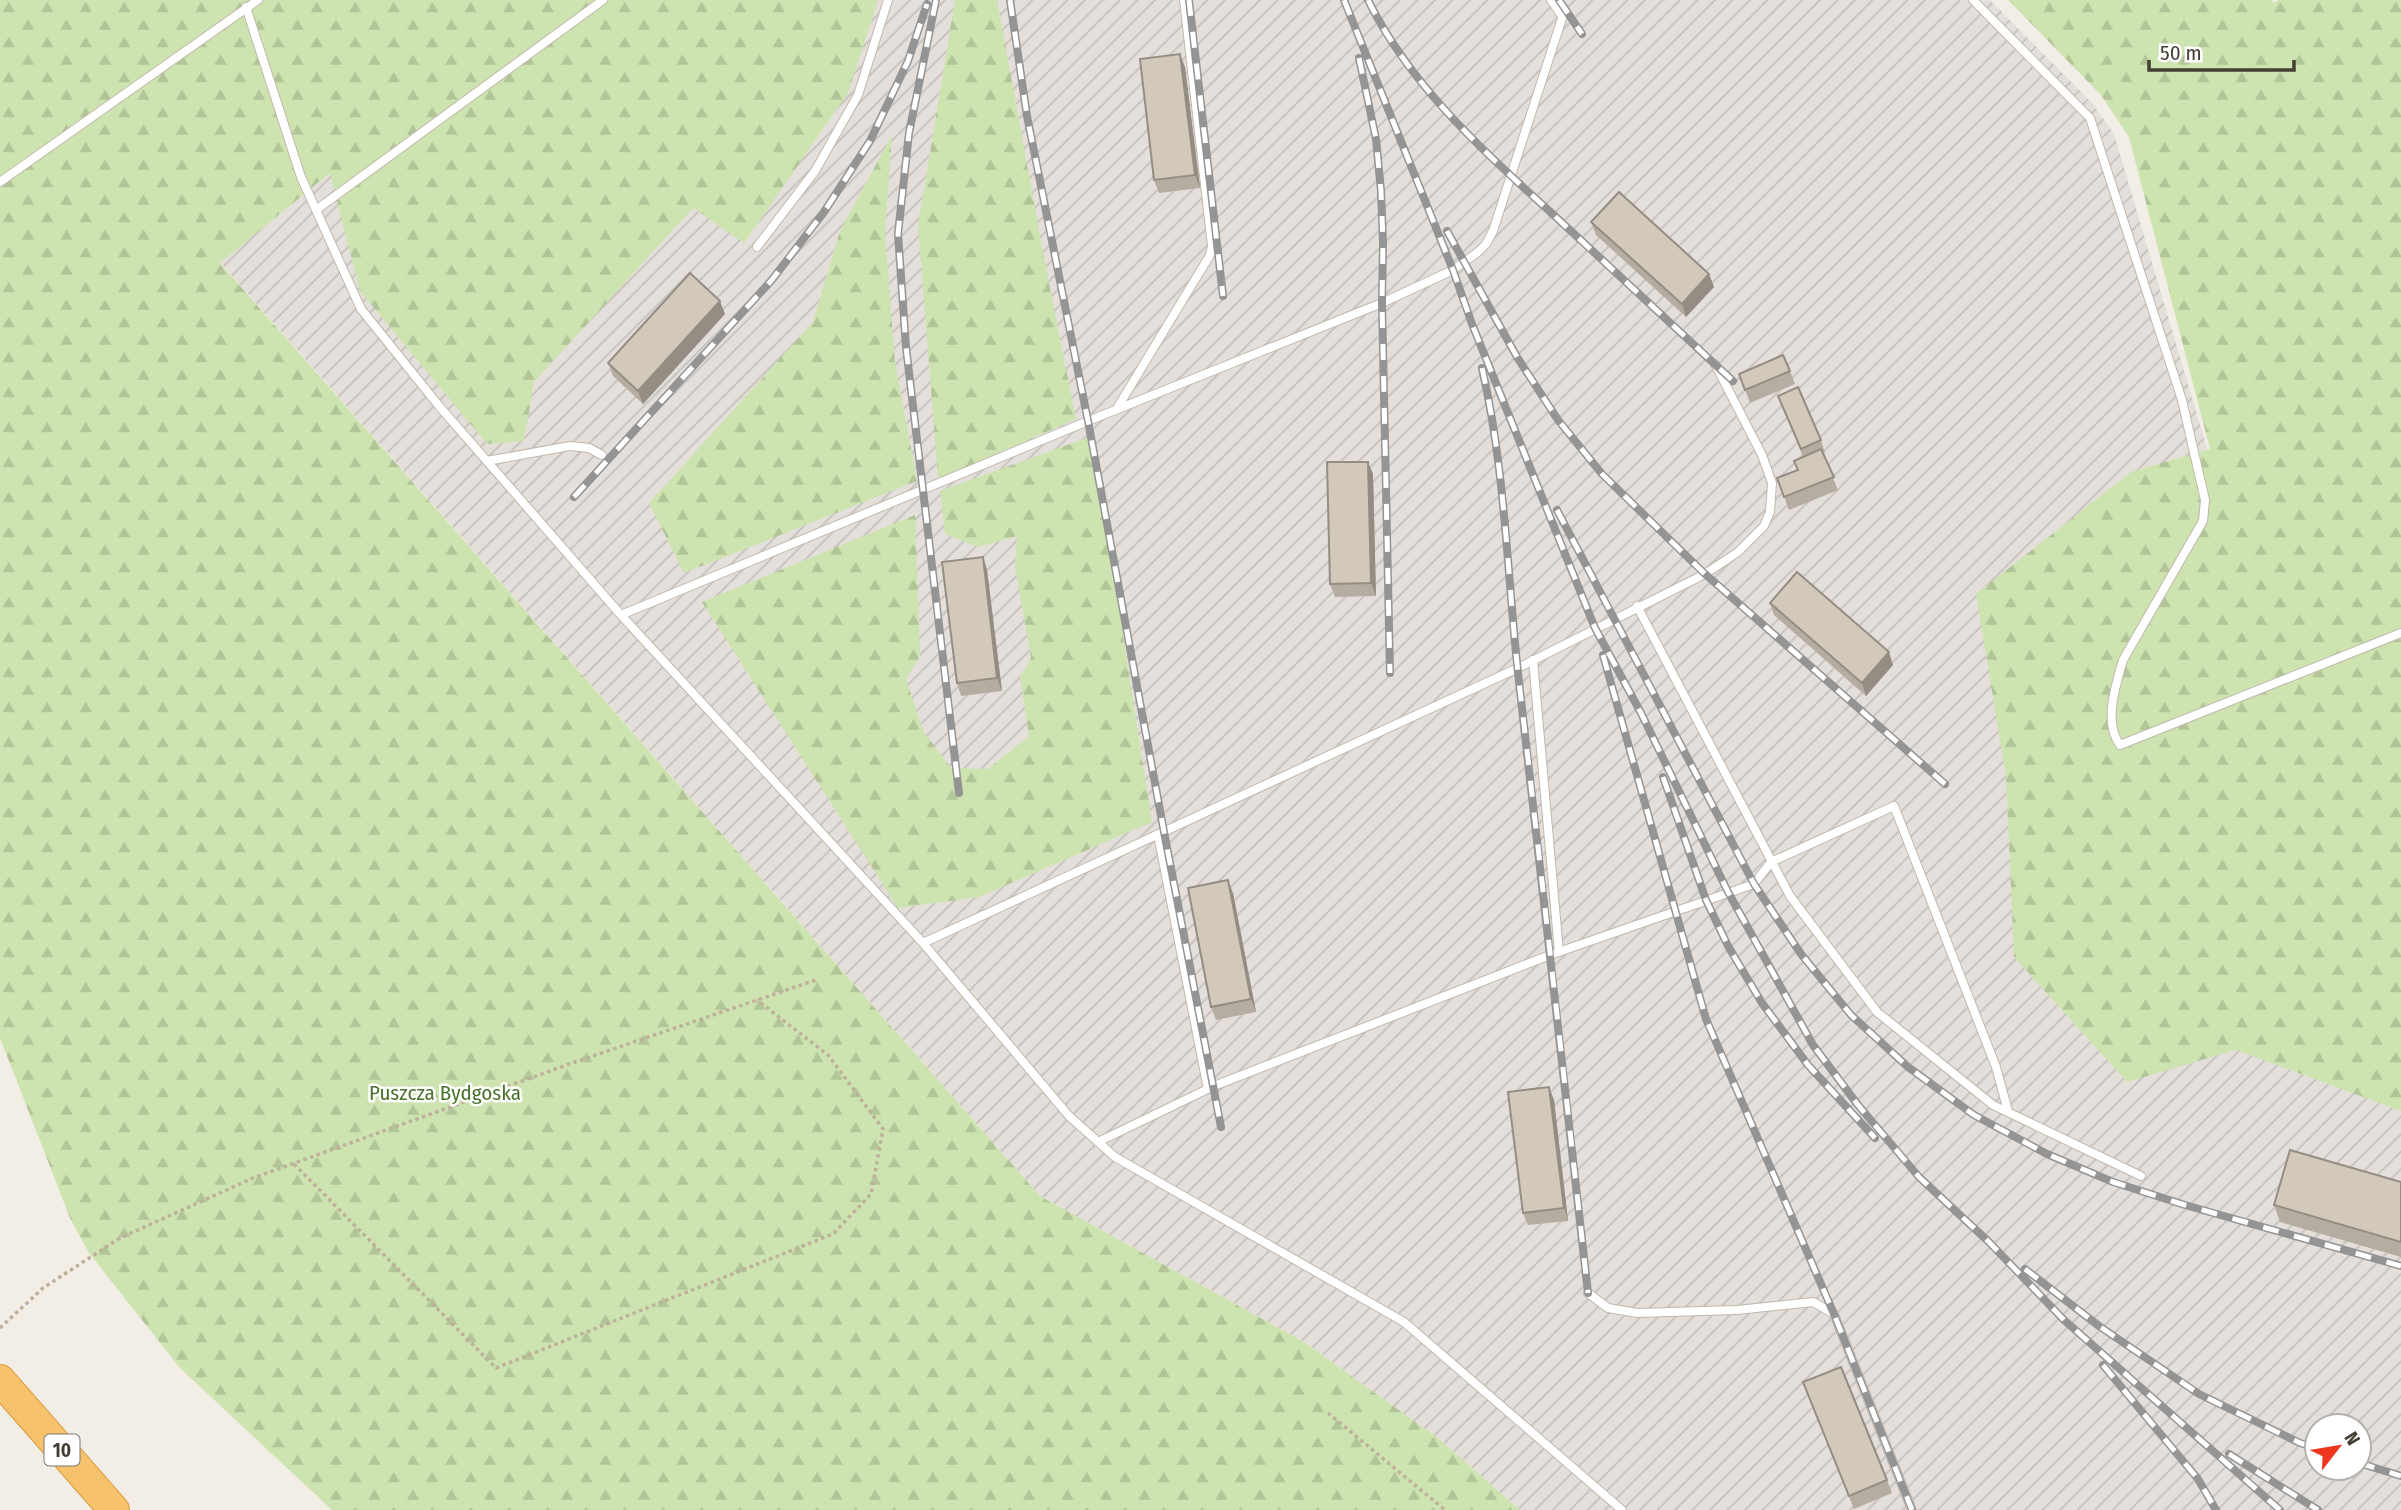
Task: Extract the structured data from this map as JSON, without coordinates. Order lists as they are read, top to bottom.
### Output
{
  "streets": {
    "highway": ["10"]
  },
  "parks": ["Puszcza Bydgoska"],
  "scale_bar": "50 m",
  "north": "top right"
}
